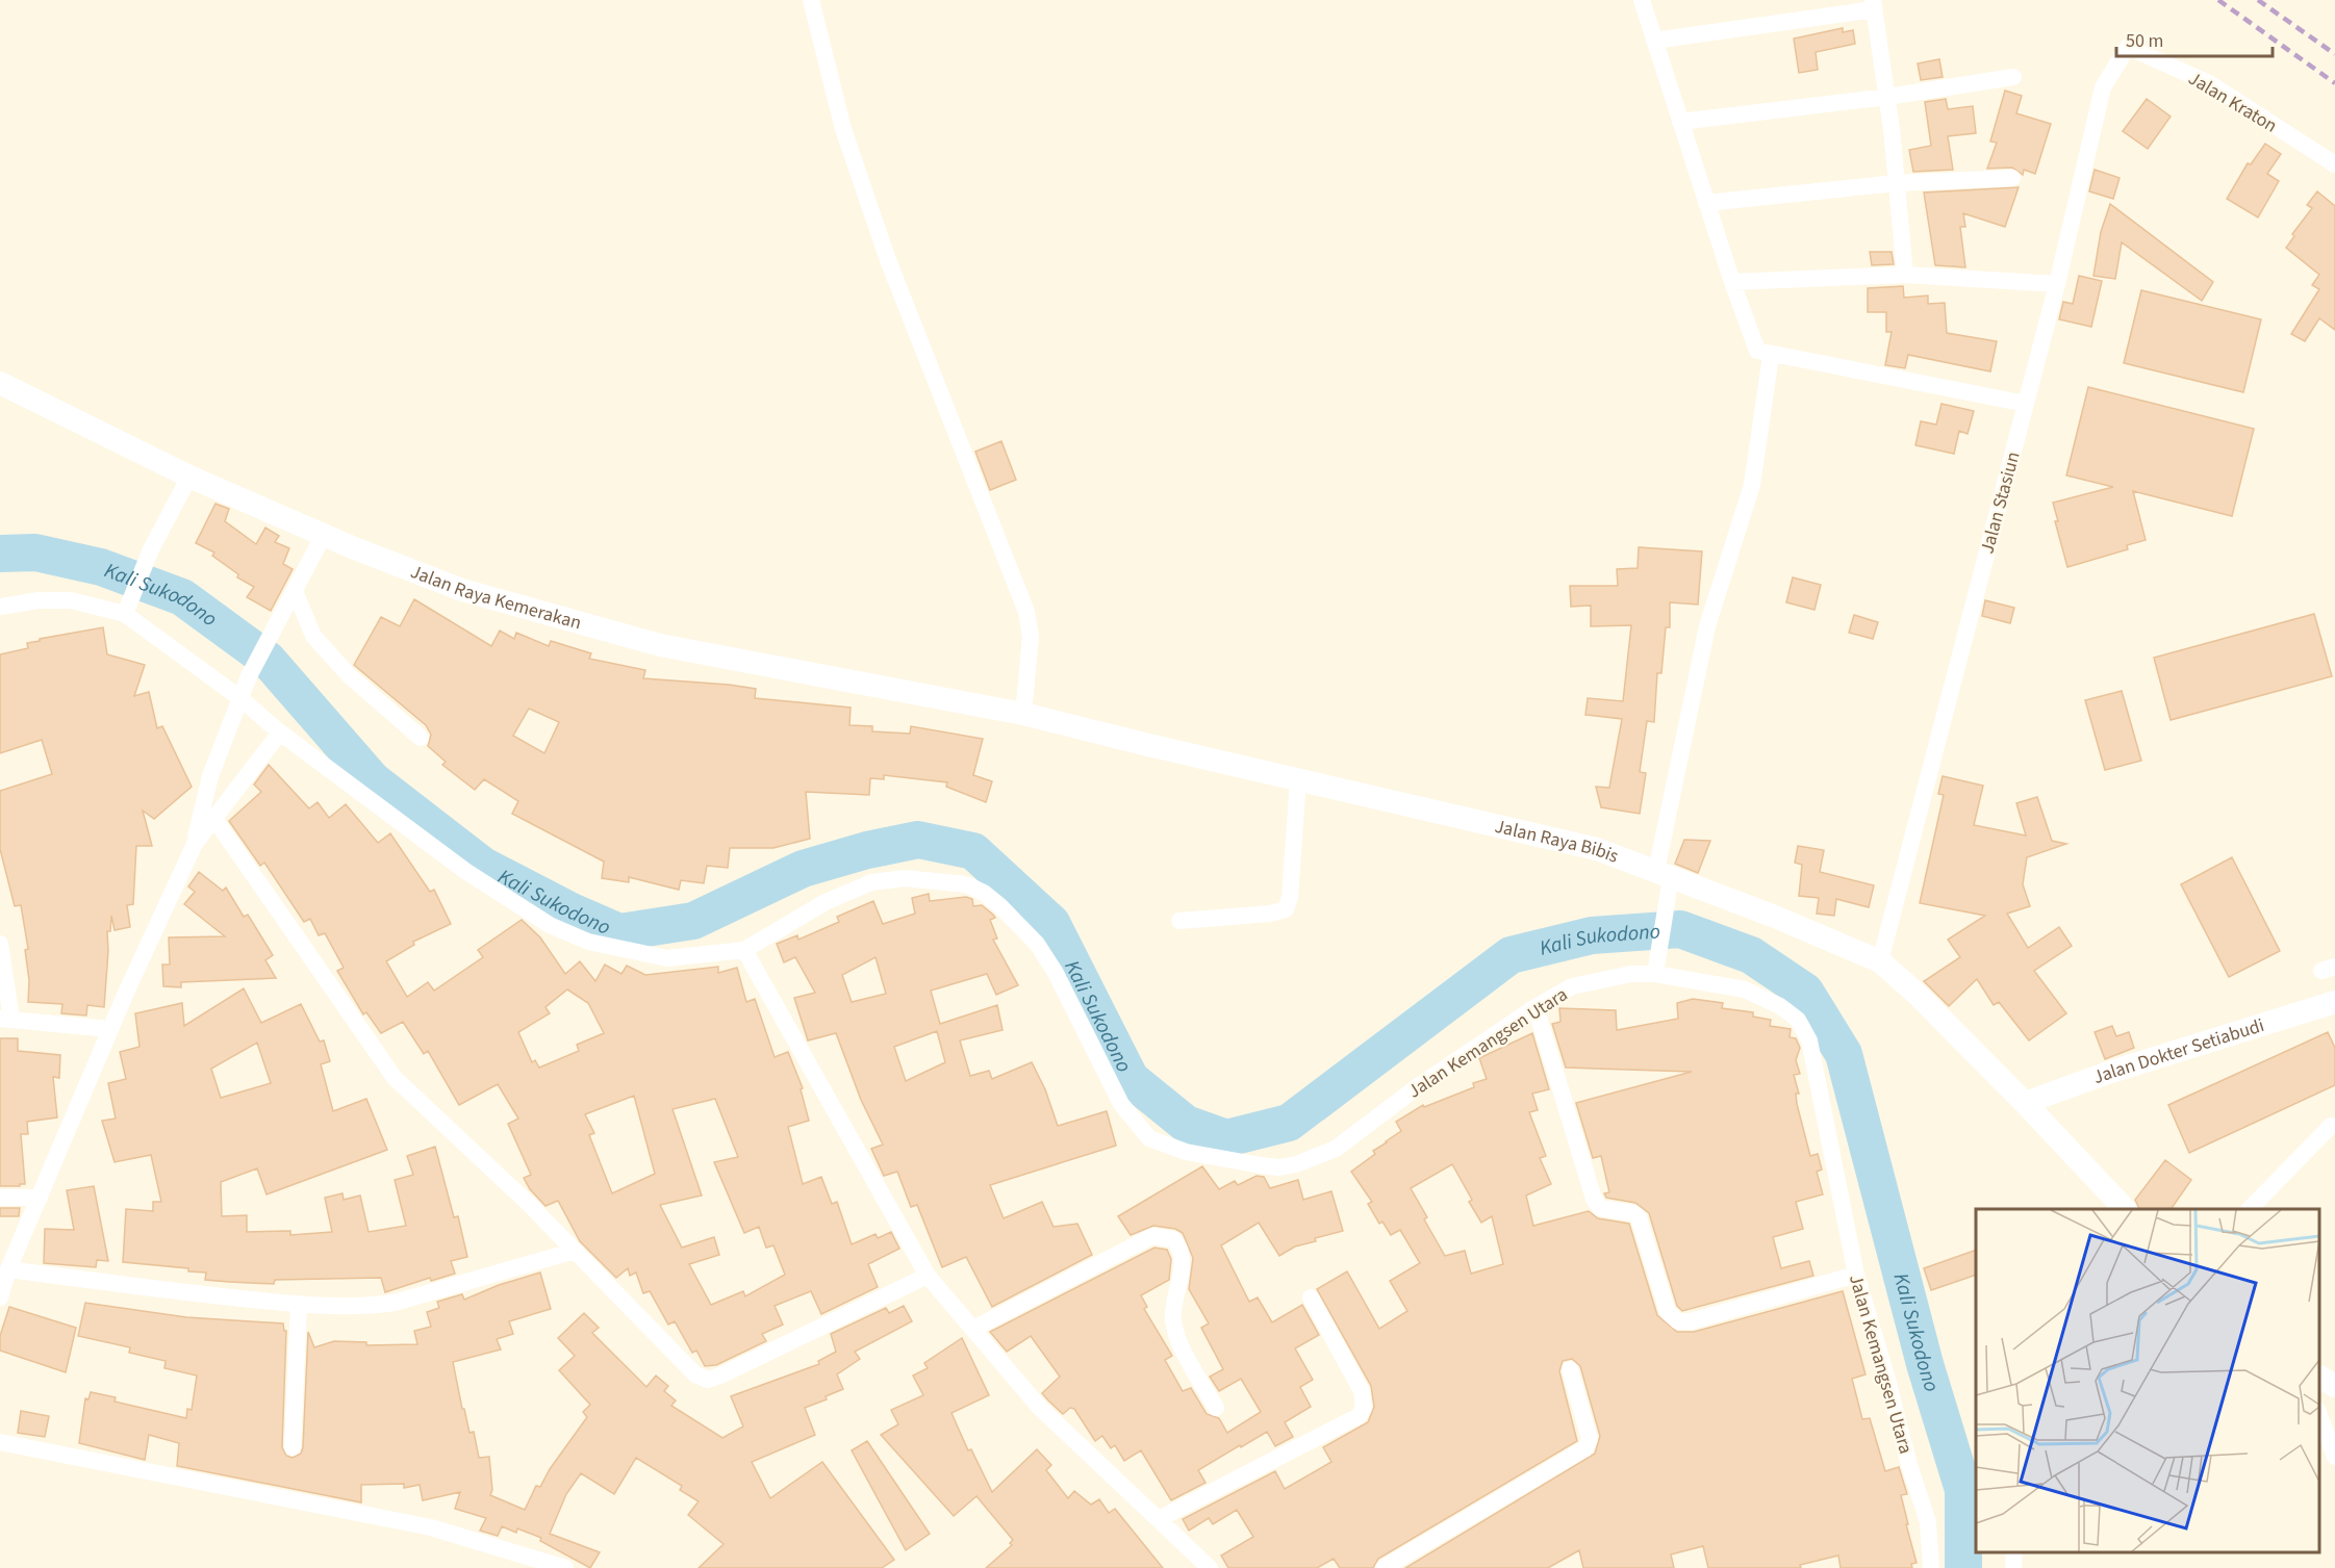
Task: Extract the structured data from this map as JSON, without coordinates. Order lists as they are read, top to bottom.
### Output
{
  "streets": {
    "main road": ["Jalan Raya Kemerakan", "Jalan Raya Bibis", "Jalan Dokter Setiabudi"],
    "street": ["Jalan Kraton", "Jalan Stasiun", "Jalan Kemangsen Utara"]
  },
  "crossings": [
    ["Jalan Kraton", "Jalan Stasiun"],
    ["Jalan Stasiun", "Jalan Raya Bibis"],
    ["Jalan Raya Kemerakan", "Jalan Raya Bibis"],
    ["Jalan Raya Bibis", "Jalan Dokter Setiabudi"]
  ],
  "water": ["Kali Sukodono"],
  "scale_bar": "50 m"
}
